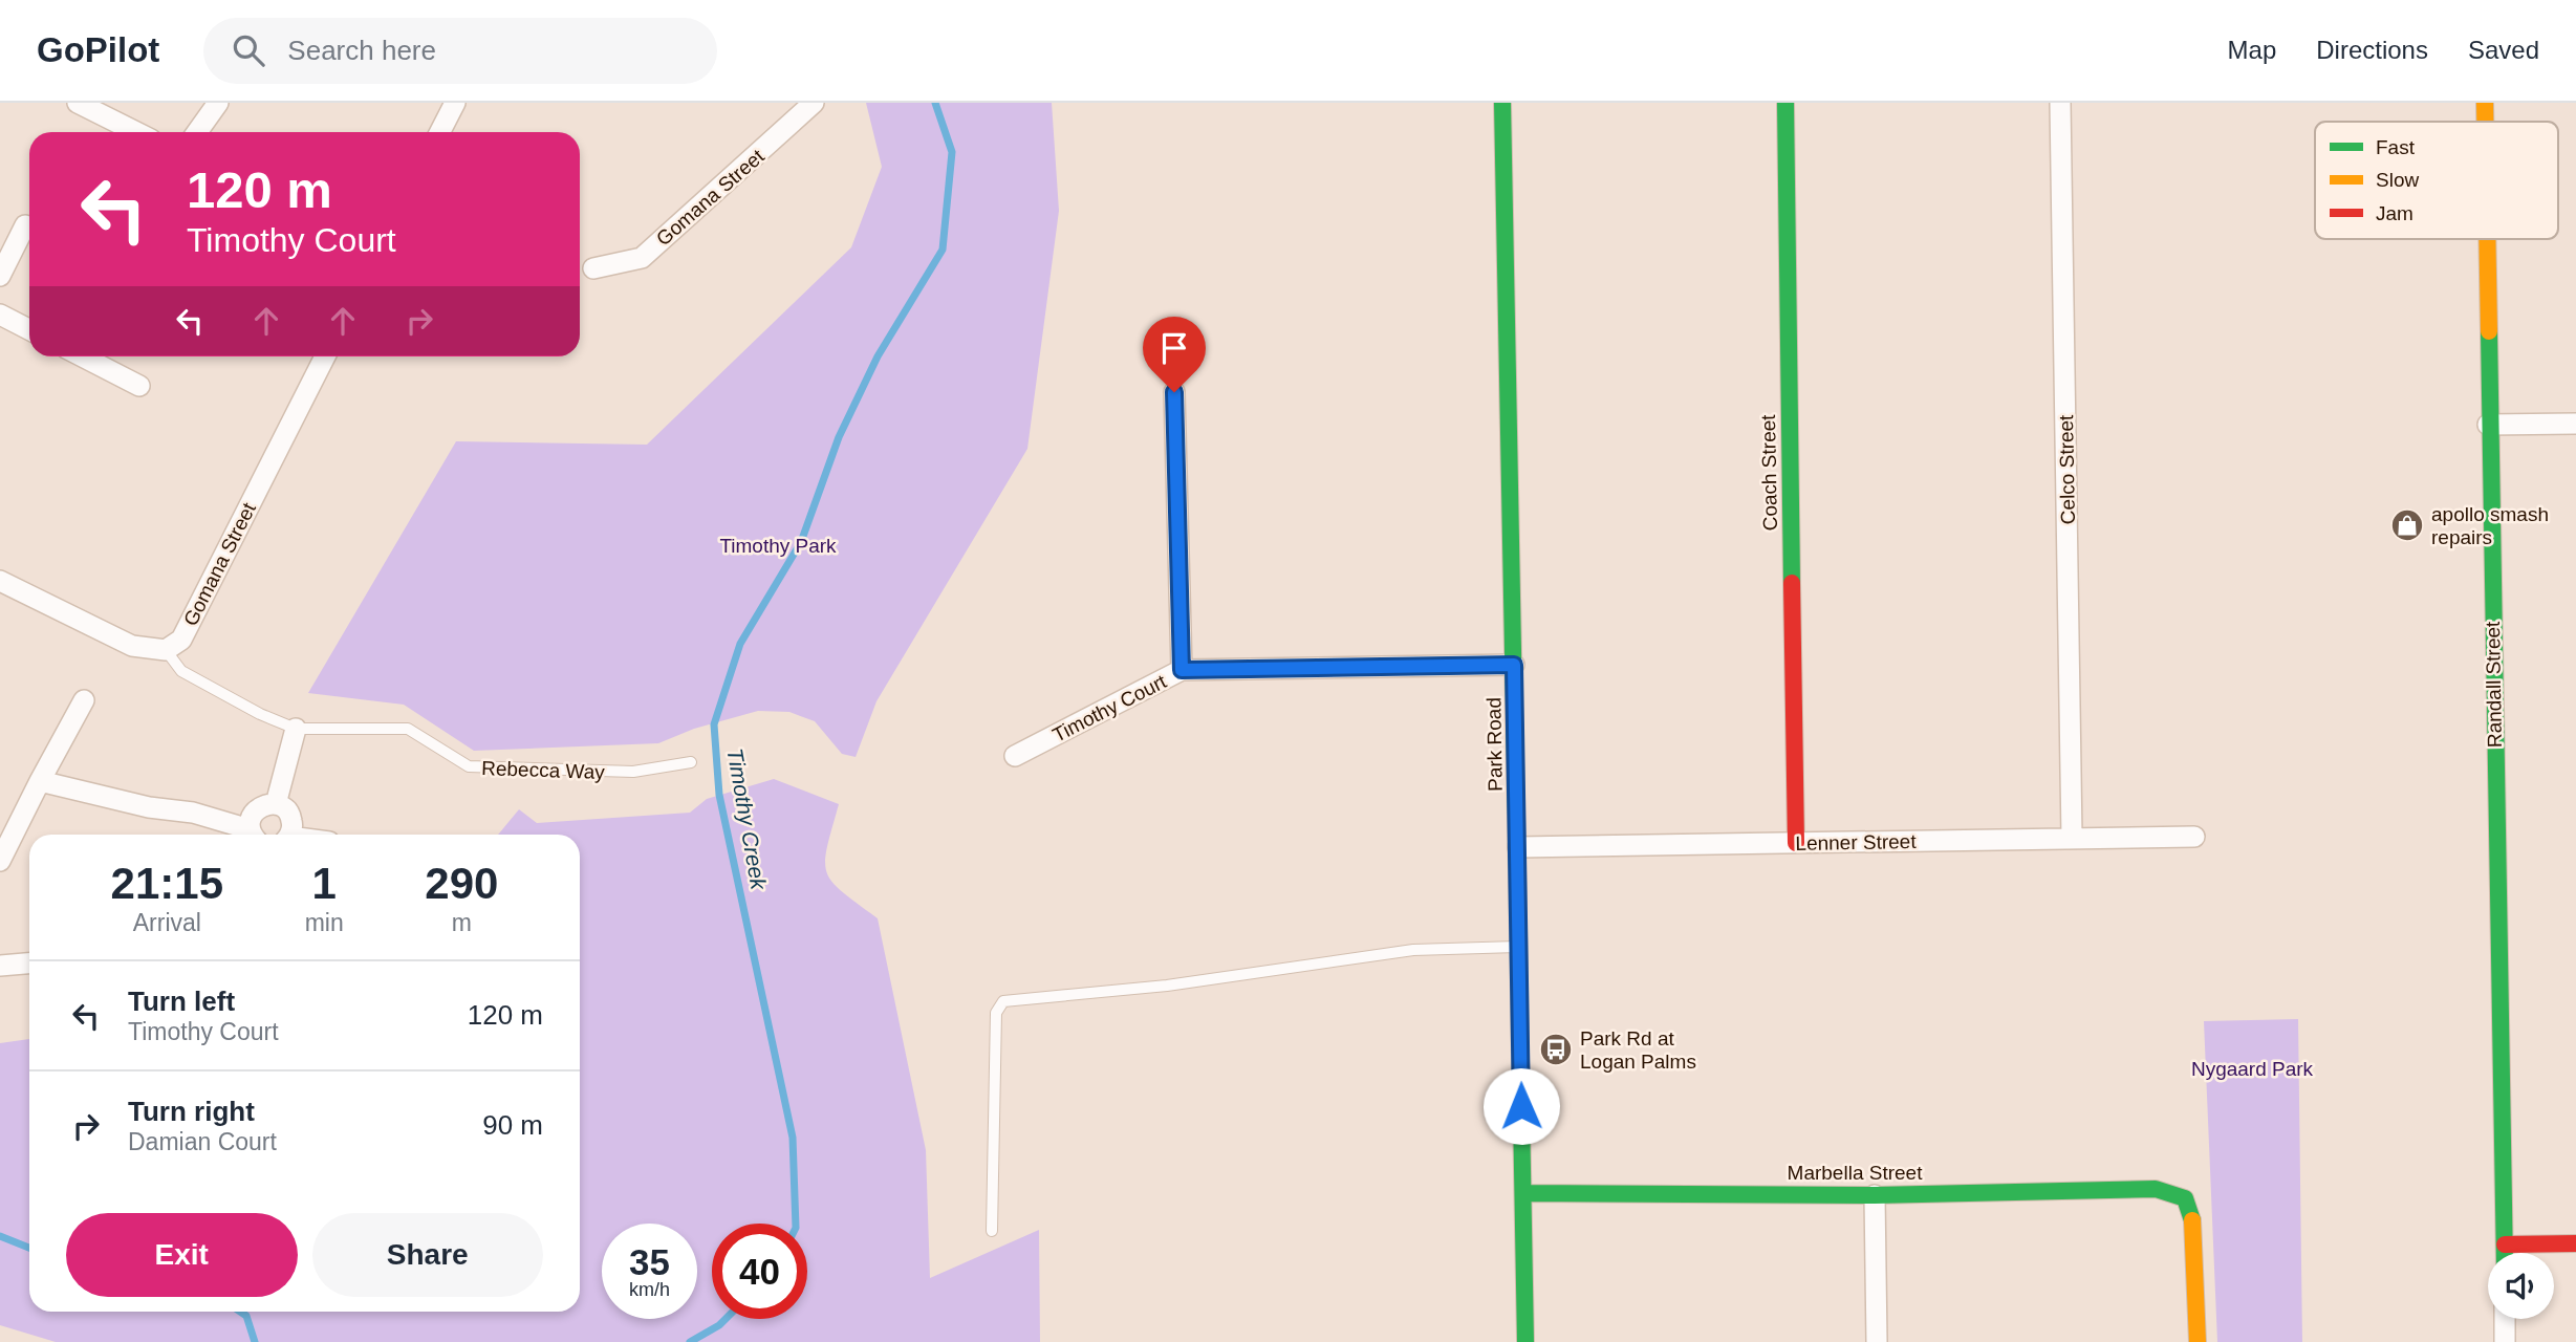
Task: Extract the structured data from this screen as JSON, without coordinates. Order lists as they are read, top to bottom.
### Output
{
  "streets": {
    "street": [
      "Gomana Street",
      "Celco Street",
      "Coach Street",
      "Randall Street",
      "Timothy Court",
      "Park Road",
      "Lenner Street",
      "Marbella Street"
    ],
    "lane": ["Rebecca Way"]
  },
  "crossings": [
    ["Gomana Street", "Rebecca Way"],
    ["Celco Street", "Lenner Street"],
    ["Coach Street", "Lenner Street"],
    ["Timothy Court", "Park Road"],
    ["Park Road", "Lenner Street"],
    ["Park Road", "Marbella Street"]
  ],
  "water": ["Timothy Creek"],
  "parks": ["Timothy Park", "Nygaard Park"],
  "places": {
    "shop": ["apollo smash repairs"],
    "bus stop": ["Park Rd at Logan Palms"]
  },
  "legend": ["Fast", "Slow", "Jam"],
  "page": {
    "header": "GoPilot",
    "search": "Search here",
    "nav": ["Map", "Directions", "Saved"],
    "turn": ["120 m", "Timothy Court"],
    "eta": [
      "21:15",
      "Arrival",
      "1",
      "min",
      "290",
      "m"
    ],
    "list": [
      {
        "name": "Turn left",
        "note": "Timothy Court",
        "value": "120 m"
      },
      {
        "name": "Turn right",
        "note": "Damian Court",
        "value": "90 m"
      }
    ],
    "buttons": ["Exit", "Share"],
    "speed": "35 km/h",
    "limit": "40"
  }
}
